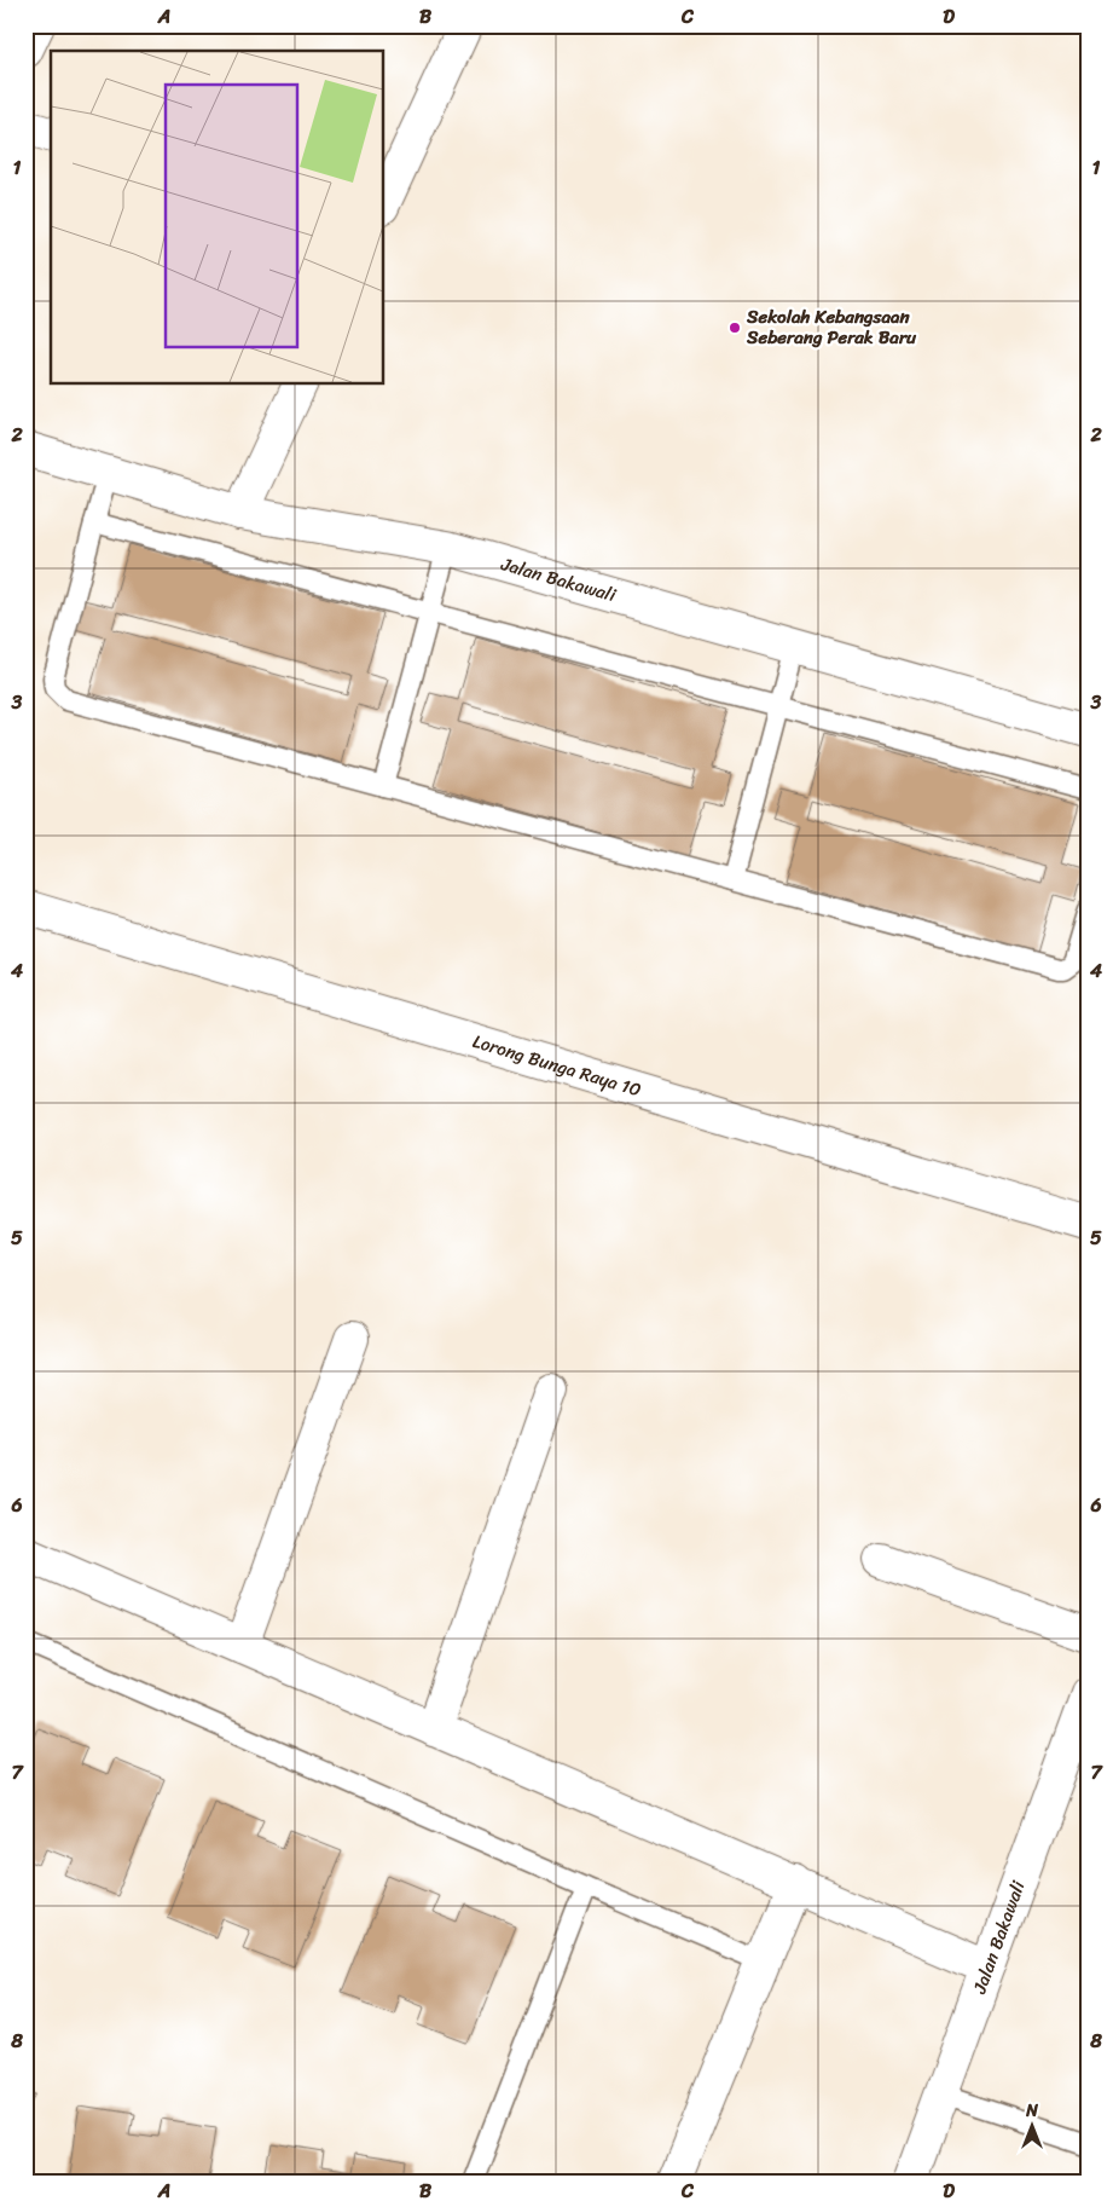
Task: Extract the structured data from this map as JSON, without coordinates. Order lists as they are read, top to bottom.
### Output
{
  "streets": {
    "street": ["Jalan Bakawali", "Lorong Bunga Raya 10"]
  },
  "places": ["Sekolah Kebangsaan Seberang Perak Baru"],
  "north": "top",
  "grid": {
    "columns": [
      "A",
      "B",
      "C",
      "D"
    ],
    "rows": [
      "1",
      "2",
      "3",
      "4",
      "5",
      "6",
      "7",
      "8"
    ]
  }
}
